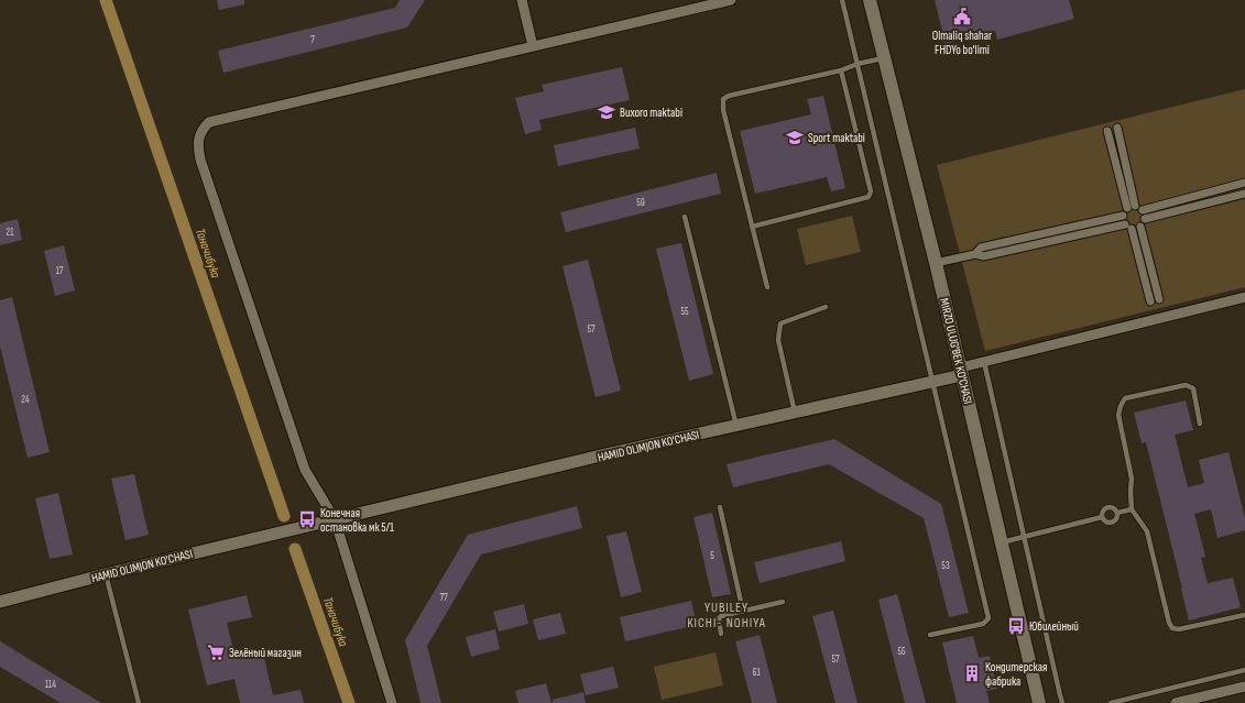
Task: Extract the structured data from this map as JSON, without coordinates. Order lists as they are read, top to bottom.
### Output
{
  "streets": {
    "main road": ["MIRZO ULUG'BEK KO'CHASI"],
    "street": ["HAMID OLIMJON KO'CHASI"]
  },
  "crossings": [
    ["MIRZO ULUG'BEK KO'CHASI", "HAMID OLIMJON KO'CHASI"]
  ],
  "districts": ["YUBILEY KICHI- NOHIYA"],
  "water": ["Таначибука"],
  "places": {
    "public building": ["Olmaliq shahar FHDYo bo'limi"],
    "school or university": ["Buxoro maktabi", "Sport maktabi"],
    "bus stop": ["Конечная остановка мк 5/1", "Юбилейный"],
    "supermarket": ["Зелёный магазин"],
    "building": ["Кондитерская фабрика"]
  },
  "house_numbers": [
    "7",
    "59",
    "21",
    "17",
    "55",
    "57",
    "24",
    "5",
    "53",
    "77",
    "55",
    "57",
    "61",
    "114"
  ]
}
